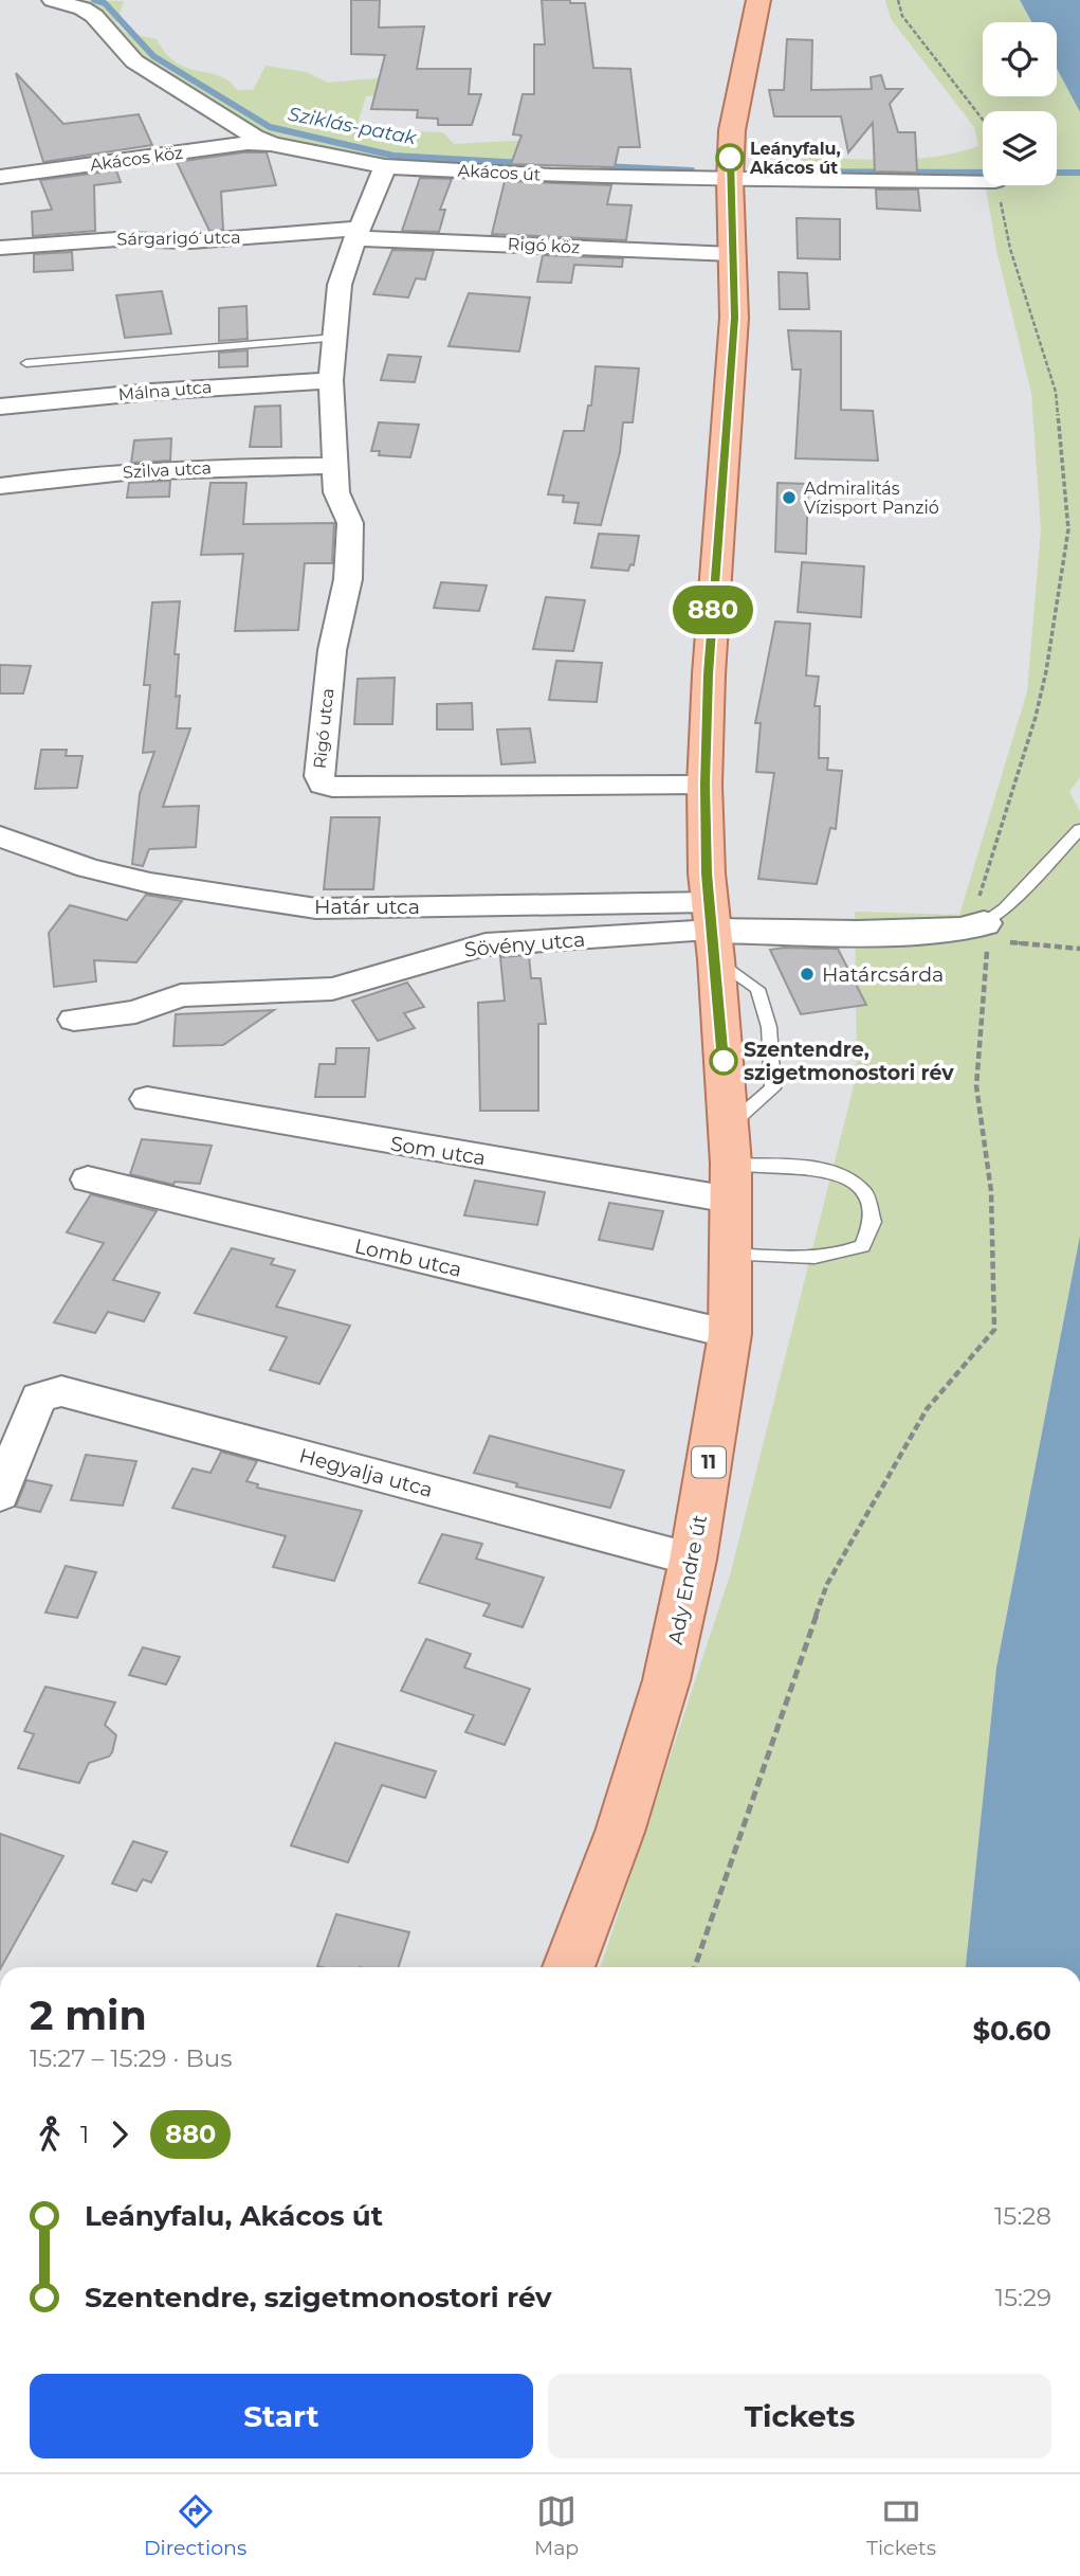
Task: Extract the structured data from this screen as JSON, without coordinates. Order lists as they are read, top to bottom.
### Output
{
  "streets": {
    "main road": ["11", "Ady Endre út"],
    "street": [
      "Akácos köz",
      "Akácos út",
      "Sárgarigó utca",
      "Rigó köz",
      "Málna utca",
      "Szilva utca",
      "Rigó utca",
      "Határ utca",
      "Sövény utca",
      "Som utca",
      "Lomb utca",
      "Hegyalja utca"
    ]
  },
  "crossings": [
    ["Akácos köz", "Akácos út"],
    ["Akácos út", "Rigó utca"],
    ["Akácos út", "11"],
    ["Sárgarigó utca", "Rigó köz"],
    ["Sárgarigó utca", "Rigó utca"],
    ["Rigó köz", "Rigó utca"],
    ["Rigó köz", "11"],
    ["Málna utca", "Rigó utca"],
    ["Szilva utca", "Rigó utca"],
    ["Rigó utca", "11"],
    ["Határ utca", "Sövény utca"],
    ["Határ utca", "11"],
    ["Határ utca", "Ady Endre út"],
    ["Sövény utca", "11"],
    ["Sövény utca", "Ady Endre út"],
    ["Som utca", "Ady Endre út"],
    ["Lomb utca", "Ady Endre út"],
    ["11", "Ady Endre út"],
    ["Hegyalja utca", "Ady Endre út"]
  ],
  "water": ["Sziklás-patak"],
  "places": [
    "Leányfalu, Akácos út",
    "Admiralitás Vízisport Panzió",
    "Határcsárda",
    "Szentendre, szigetmonostori rév"
  ],
  "lines": ["bus line 880"],
  "page": {
    "on_map": "880",
    "heading": ["2 min", "15:27 – 15:29 · Bus", "$0.60"],
    "legs": ["1", "880"],
    "list": [
      {
        "name": "Leányfalu, Akácos út",
        "value": "15:28"
      },
      {
        "name": "Szentendre, szigetmonostori rév",
        "value": "15:29"
      }
    ],
    "buttons": ["Start", "Tickets"],
    "tabs": ["Directions", "Map", "Tickets"]
  }
}
